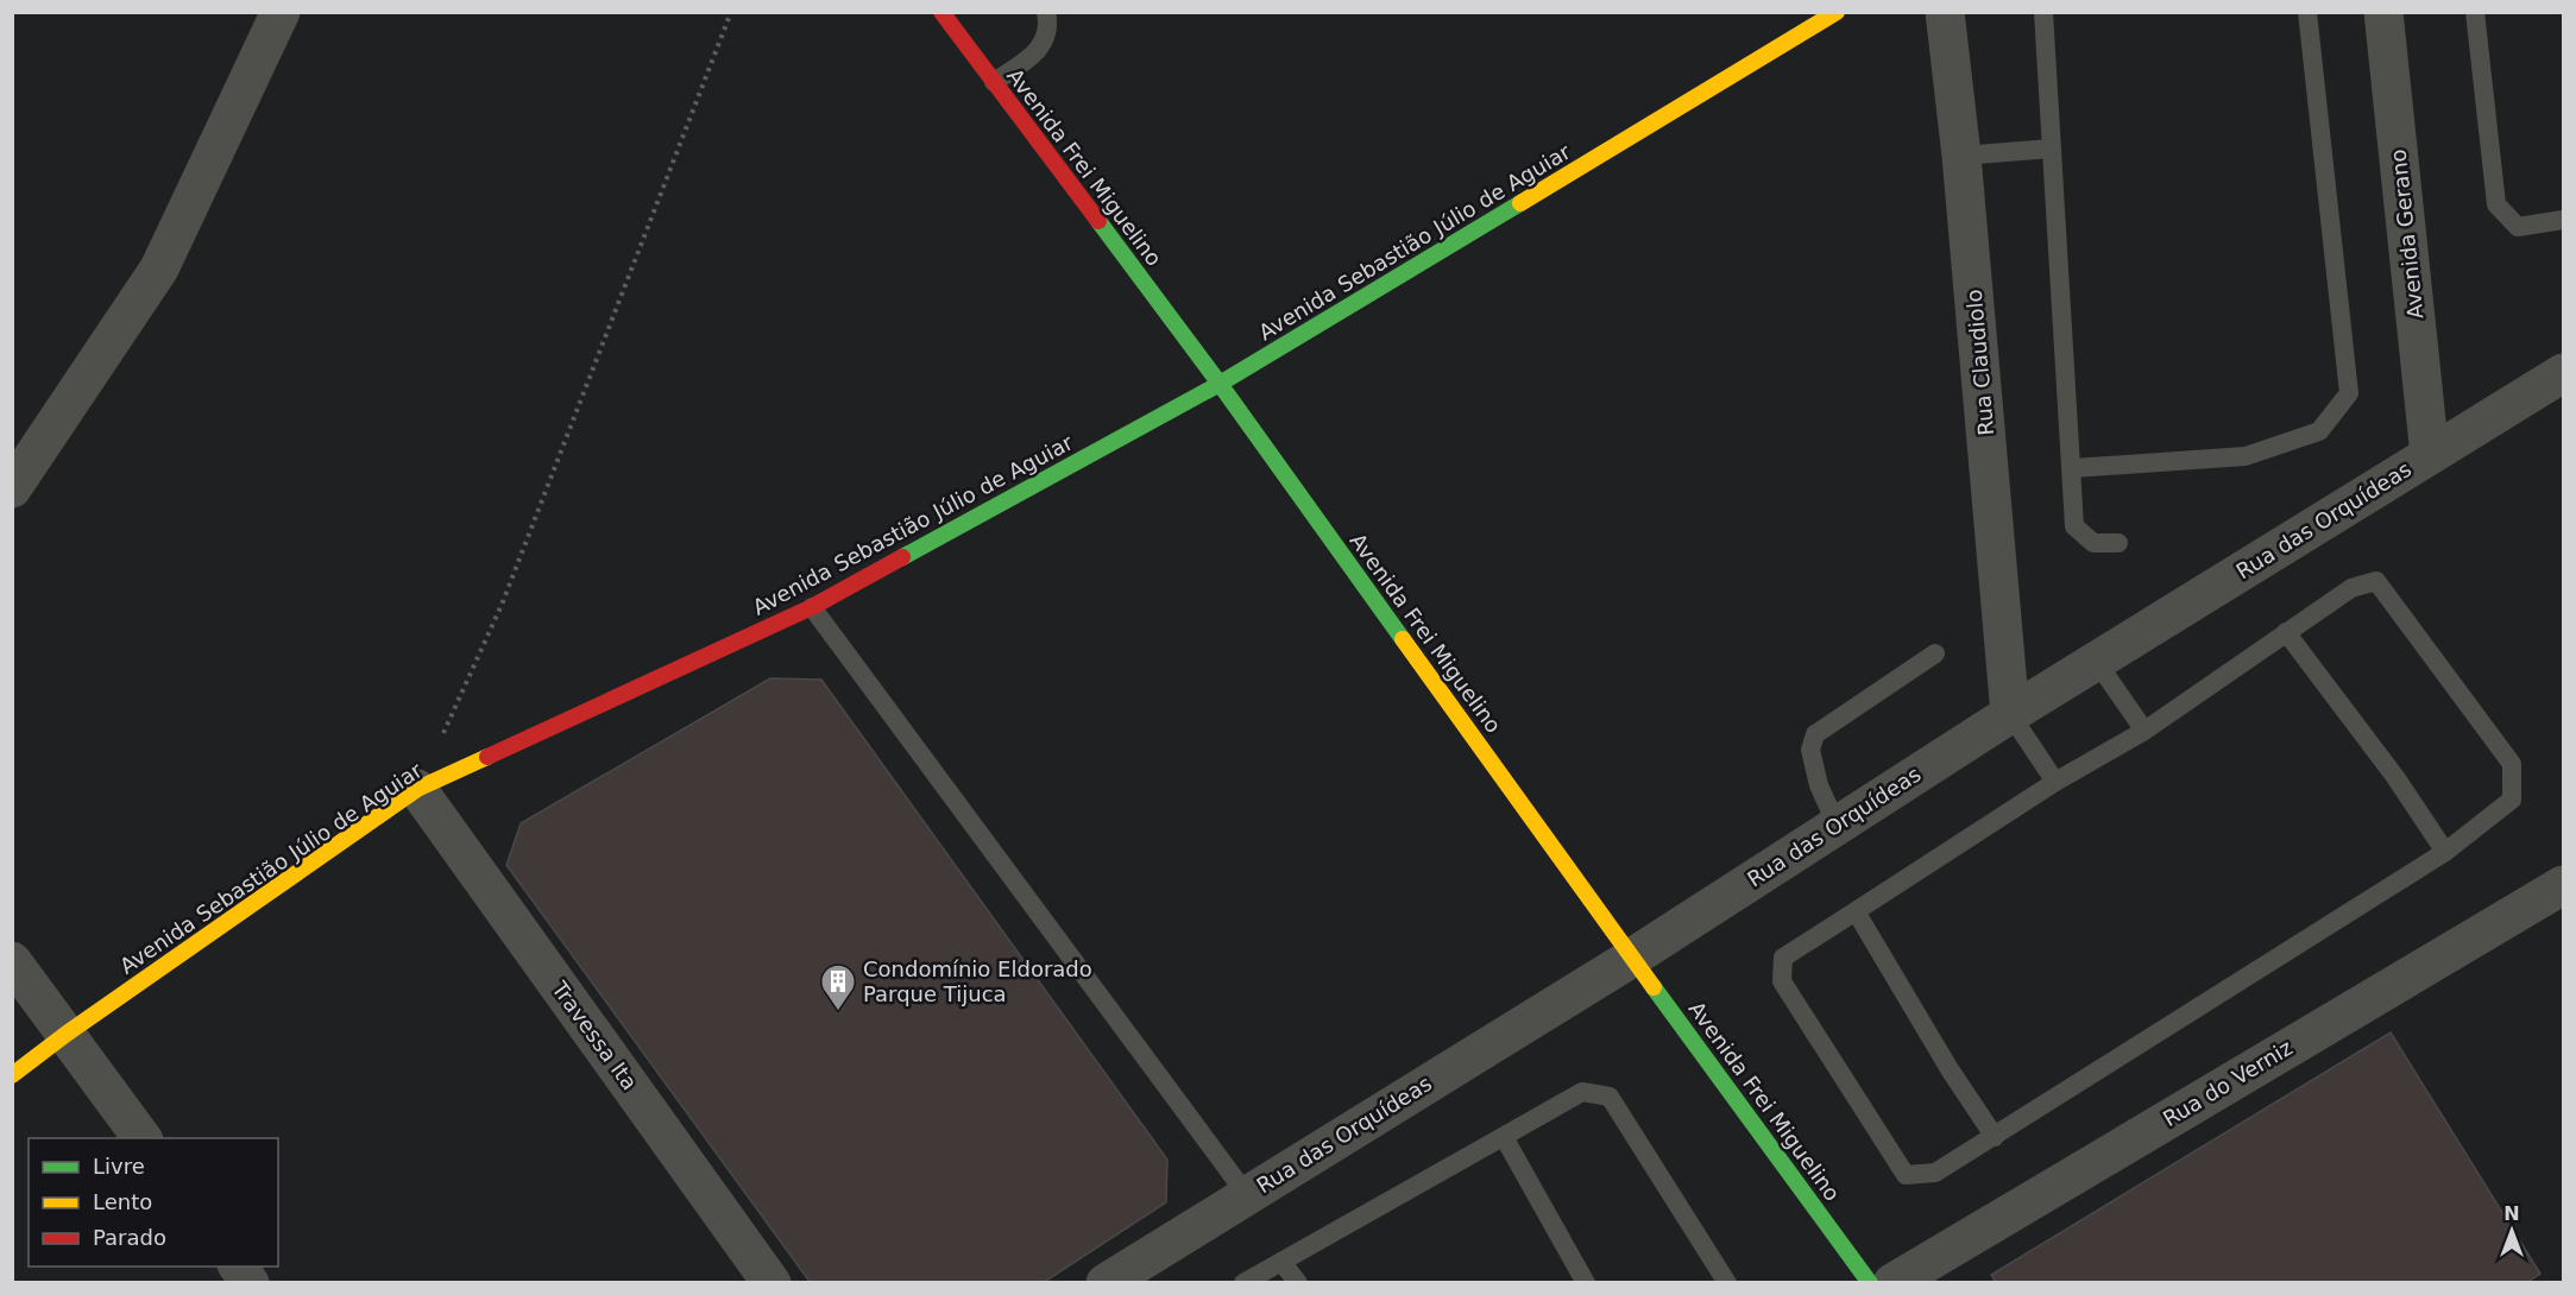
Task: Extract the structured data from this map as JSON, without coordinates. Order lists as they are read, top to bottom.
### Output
{
  "streets": {
    "street": [
      "Avenida Frei Miguelino",
      "Avenida Gerano",
      "Avenida Sebastião Júlio de Aguiar",
      "Rua Claudiolo",
      "Rua das Orquídeas",
      "Travessa Ita",
      "Rua do Verniz"
    ]
  },
  "crossings": [
    ["Avenida Frei Miguelino", "Avenida Sebastião Júlio de Aguiar"],
    ["Avenida Frei Miguelino", "Rua das Orquídeas"],
    ["Avenida Gerano", "Rua das Orquídeas"],
    ["Avenida Sebastião Júlio de Aguiar", "Travessa Ita"],
    ["Rua Claudiolo", "Rua das Orquídeas"]
  ],
  "places": {
    "building": ["Condomínio Eldorado Parque Tijuca"]
  },
  "legend": ["Livre", "Lento", "Parado"],
  "north": "top"
}
